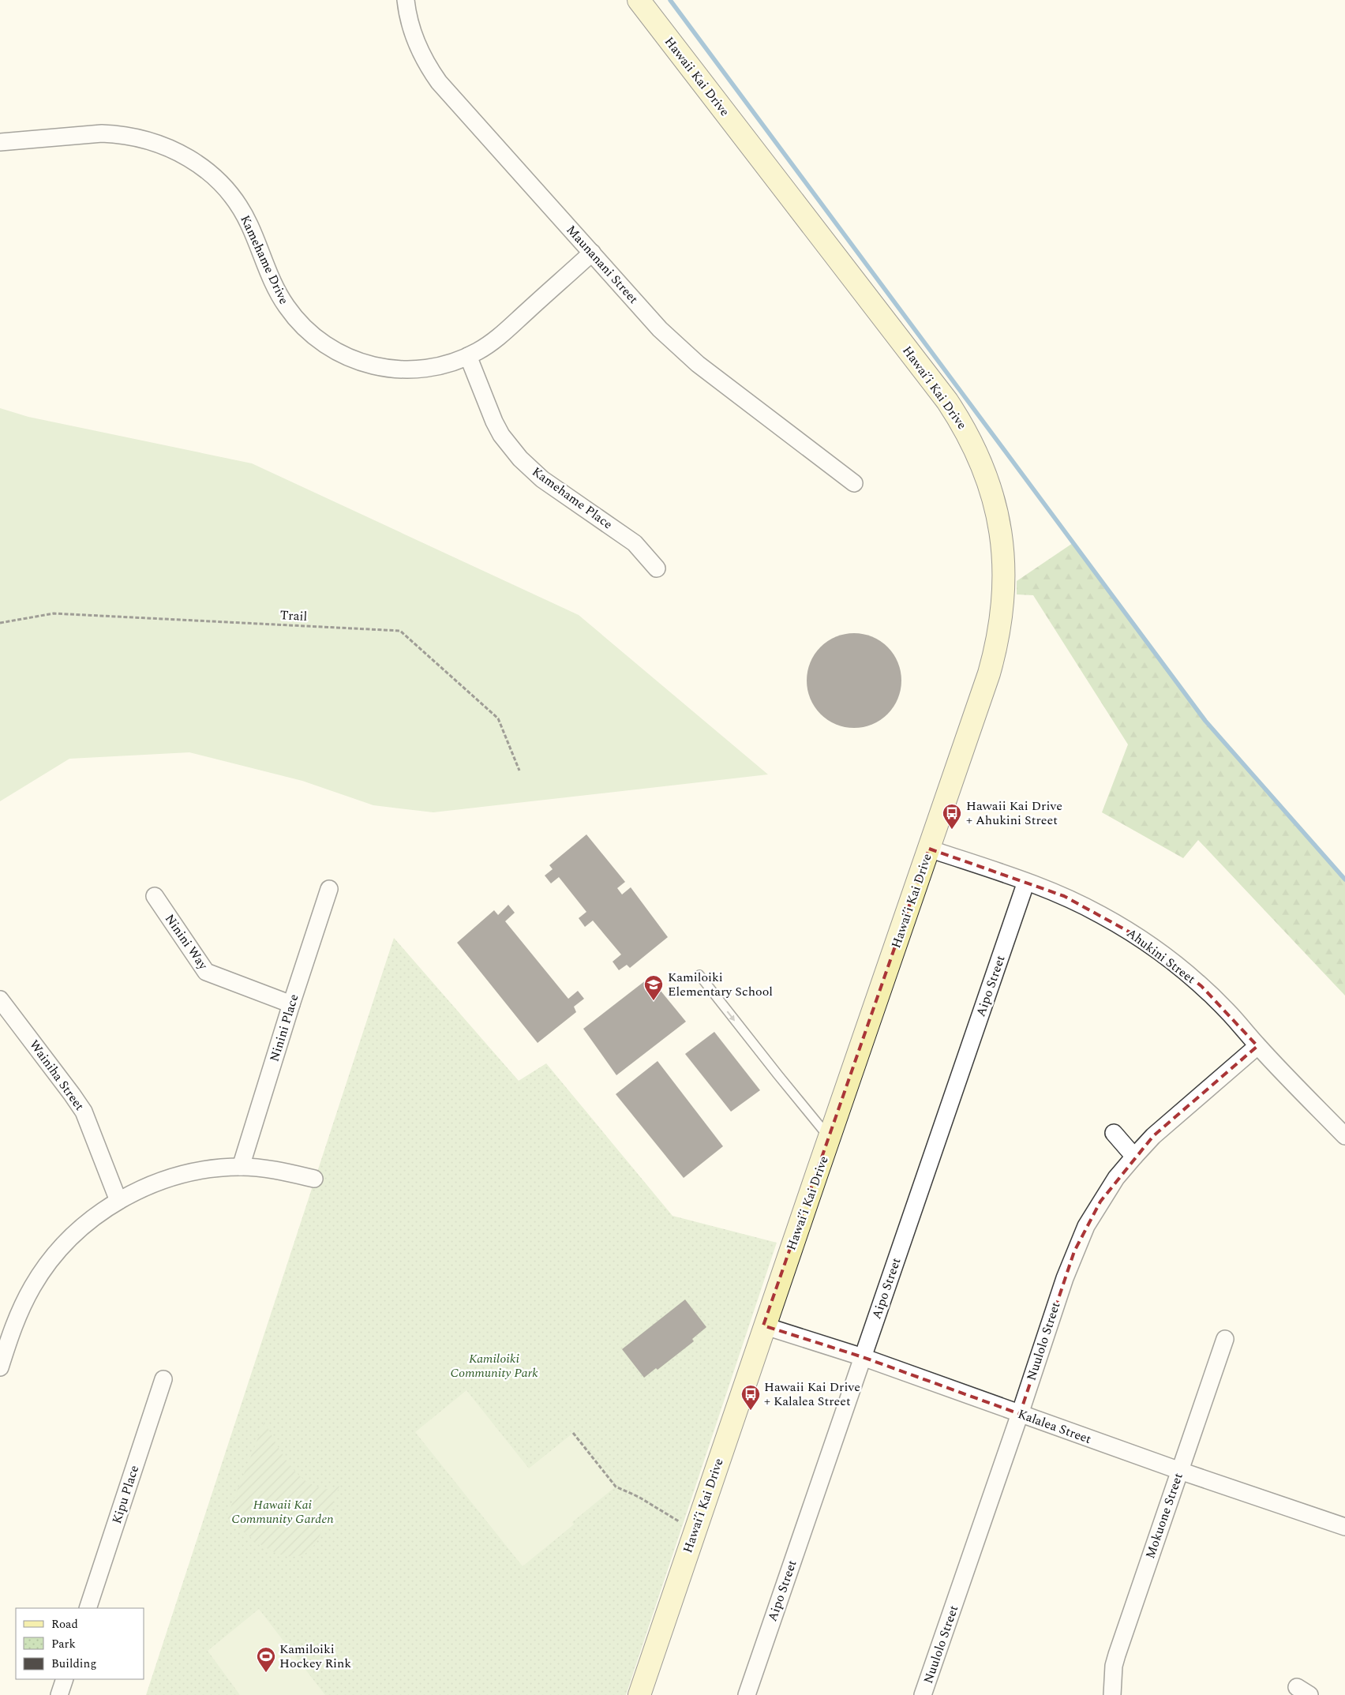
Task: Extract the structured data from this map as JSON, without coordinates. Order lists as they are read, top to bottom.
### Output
{
  "streets": {
    "main road": ["Hawaii Kai Drive", "Hawai’i Kai Drive"],
    "street": [
      "Kamehame Drive",
      "Maunanani Street",
      "Kamehame Place",
      "Ninini Way",
      "Ahukini Street",
      "Aipo Street",
      "Ninini Place",
      "Wainiha Street",
      "Nuulolo Street",
      "Kalalea Street",
      "Kipu Place",
      "Mokuone Street"
    ],
    "path": ["Trail"]
  },
  "crossings": [
    ["Hawaii Kai Drive", "Hawai’i Kai Drive"],
    ["Kamehame Drive", "Maunanani Street"],
    ["Kamehame Drive", "Kamehame Place"],
    ["Hawai’i Kai Drive", "Ahukini Street"],
    ["Hawai’i Kai Drive", "Kalalea Street"],
    ["Ninini Way", "Ninini Place"],
    ["Ahukini Street", "Aipo Street"],
    ["Ahukini Street", "Nuulolo Street"],
    ["Aipo Street", "Kalalea Street"],
    ["Nuulolo Street", "Kalalea Street"],
    ["Kalalea Street", "Mokuone Street"]
  ],
  "parks": ["Kamiloiki Community Park", "Hawaii Kai Community Garden"],
  "places": {
    "bus stop": ["Hawaii Kai Drive + Ahukini Street", "Hawaii Kai Drive + Kalalea Street"],
    "school or university": ["Kamiloiki Elementary School"],
    "sports": ["Kamiloiki Hockey Rink"]
  },
  "legend": ["Road", "Park", "Building"]
}
